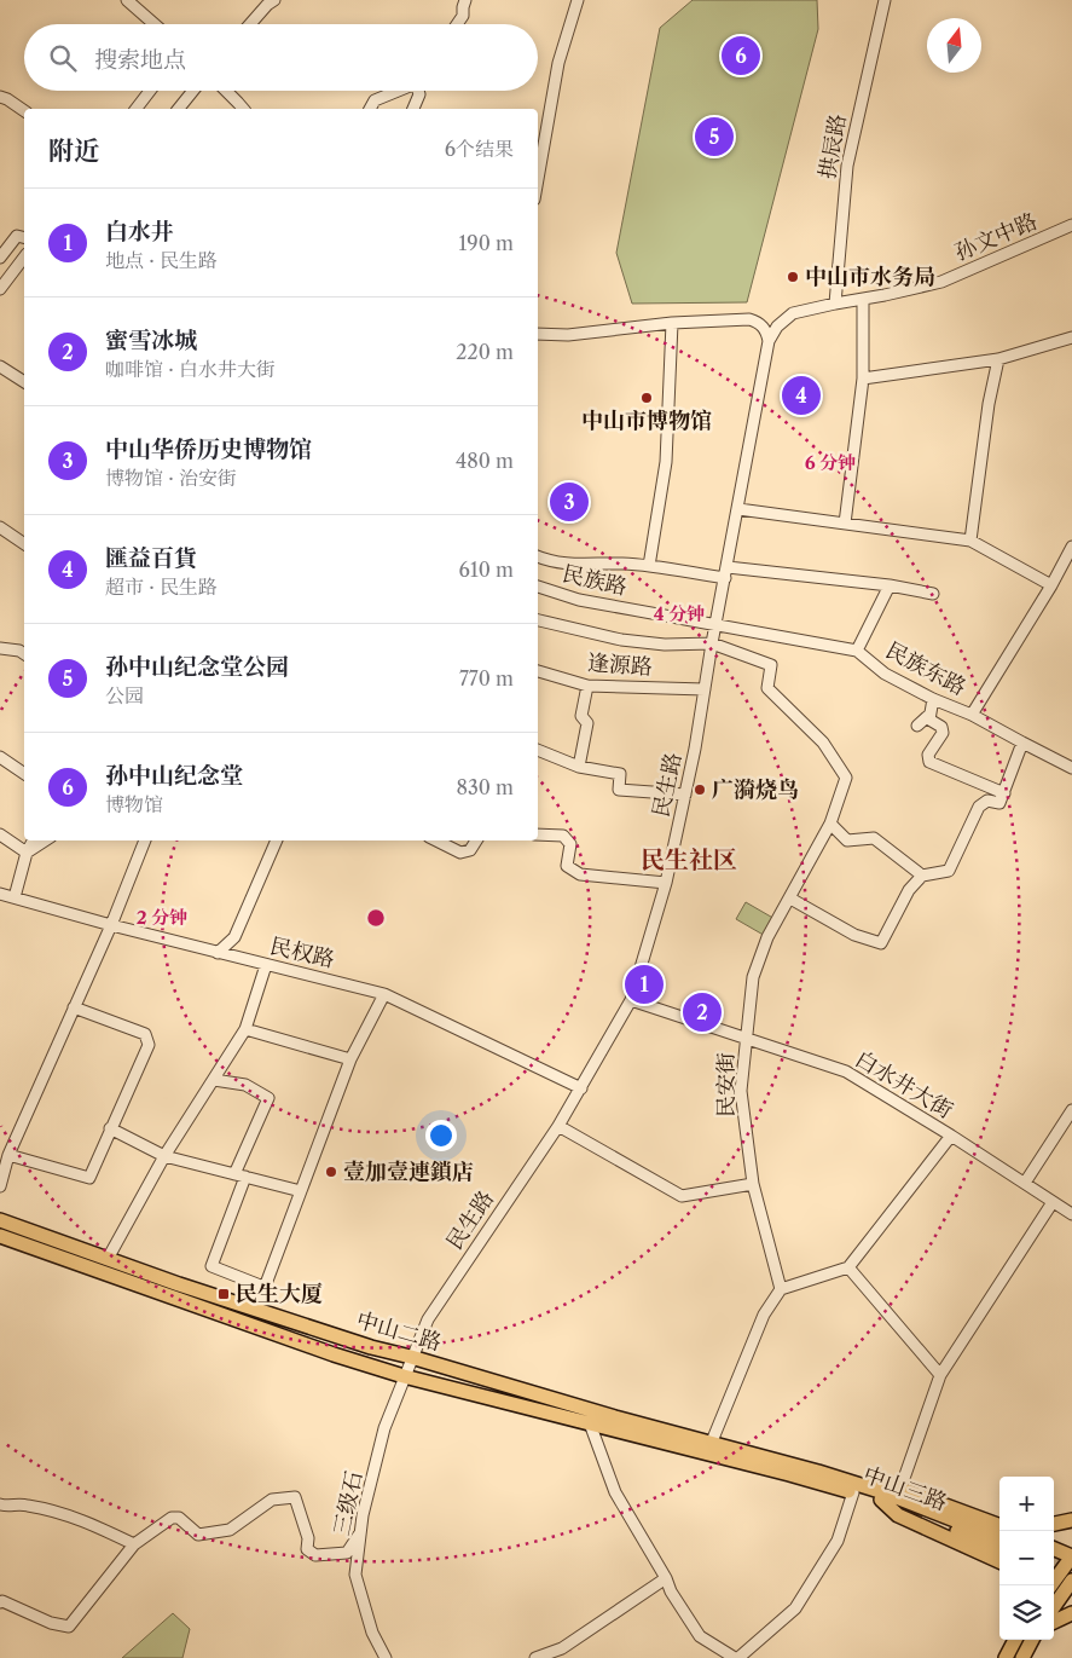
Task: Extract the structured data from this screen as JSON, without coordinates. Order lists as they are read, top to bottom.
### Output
{
  "streets": {
    "main road": ["中山二路", "中山三路"],
    "street": [
      "拱辰路",
      "孙文中路",
      "民族路",
      "逢源路",
      "民族东路",
      "民生路",
      "民权路",
      "民安街",
      "白水井大街",
      "三级石"
    ]
  },
  "crossings": [
    ["拱辰路", "孙文中路"],
    ["孙文中路", "民生路"],
    ["民族路", "民族东路"],
    ["民族路", "民生路"],
    ["逢源路", "民生路"],
    ["民族东路", "民生路"],
    ["民生路", "民权路"],
    ["民生路", "民安街"],
    ["民生路", "白水井大街"],
    ["民生路", "中山二路"],
    ["民生路", "三级石"],
    ["民安街", "白水井大街"],
    ["中山二路", "中山三路"],
    ["中山二路", "三级石"]
  ],
  "districts": ["民生社区"],
  "places": {
    "other": [
      "中山市水务局",
      "中山市博物馆",
      "广漪烧鸟",
      "壹加壹連鎖店"
    ],
    "transit": ["民生大厦"]
  },
  "north": "top",
  "page": {
    "search": "搜索地点",
    "pins": [
      "6",
      "5",
      "4",
      "3",
      "1",
      "2"
    ],
    "heading": ["附近", "6个结果"],
    "list": [
      {
        "mark": "1",
        "name": "白水井",
        "note": "地点 · 民生路",
        "value": "190 m"
      },
      {
        "mark": "2",
        "name": "蜜雪冰城",
        "note": "咖啡馆 · 白水井大街",
        "value": "220 m"
      },
      {
        "mark": "3",
        "name": "中山华侨历史博物馆",
        "note": "博物馆 · 治安街",
        "value": "480 m"
      },
      {
        "mark": "4",
        "name": "匯益百貨",
        "note": "超市 · 民生路",
        "value": "610 m"
      },
      {
        "mark": "5",
        "name": "孙中山纪念堂公园",
        "note": "公园",
        "value": "770 m"
      },
      {
        "mark": "6",
        "name": "孙中山纪念堂",
        "note": "博物馆",
        "value": "830 m"
      }
    ],
    "map_buttons": ["+", "−"]
  },
  "rings": ["6 分钟", "4 分钟", "2 分钟"]
}
